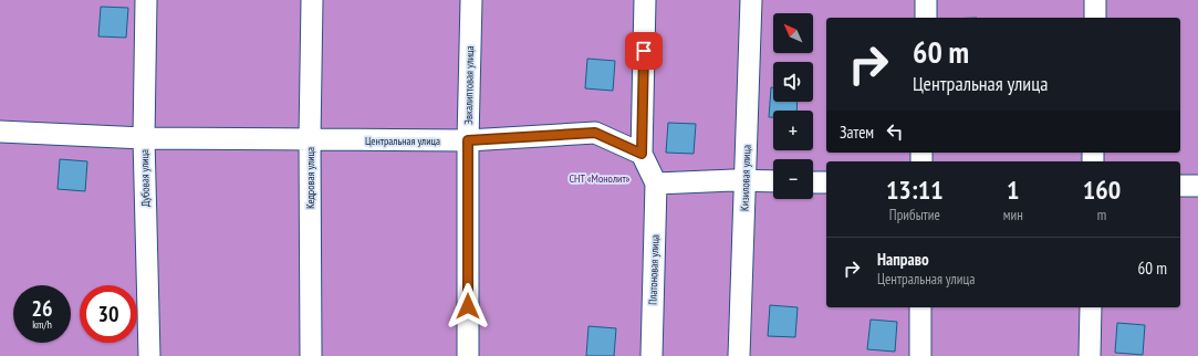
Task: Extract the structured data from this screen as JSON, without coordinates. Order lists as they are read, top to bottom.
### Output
{
  "streets": {
    "street": [
      "Эвкалиптовая улица",
      "Центральная улица",
      "Дубовая улица",
      "Кедровая улица",
      "Кизиловая улица",
      "Платоновая улица"
    ]
  },
  "crossings": [
    ["Эвкалиптовая улица", "Центральная улица"],
    ["Центральная улица", "Дубовая улица"],
    ["Центральная улица", "Кедровая улица"]
  ],
  "parks": ["СНТ «Монолит»"],
  "north": "top left",
  "page": {
    "map_buttons": ["+", "−"],
    "turn": ["60 m", "Центральная улица"],
    "then": "Затем",
    "eta": [
      "13:11",
      "Прибытие",
      "1",
      "мин",
      "160",
      "m"
    ],
    "list": [
      {
        "name": "Направо",
        "note": "Центральная улица",
        "value": "60 m"
      }
    ],
    "speed": "26 km/h",
    "limit": "30"
  }
}
